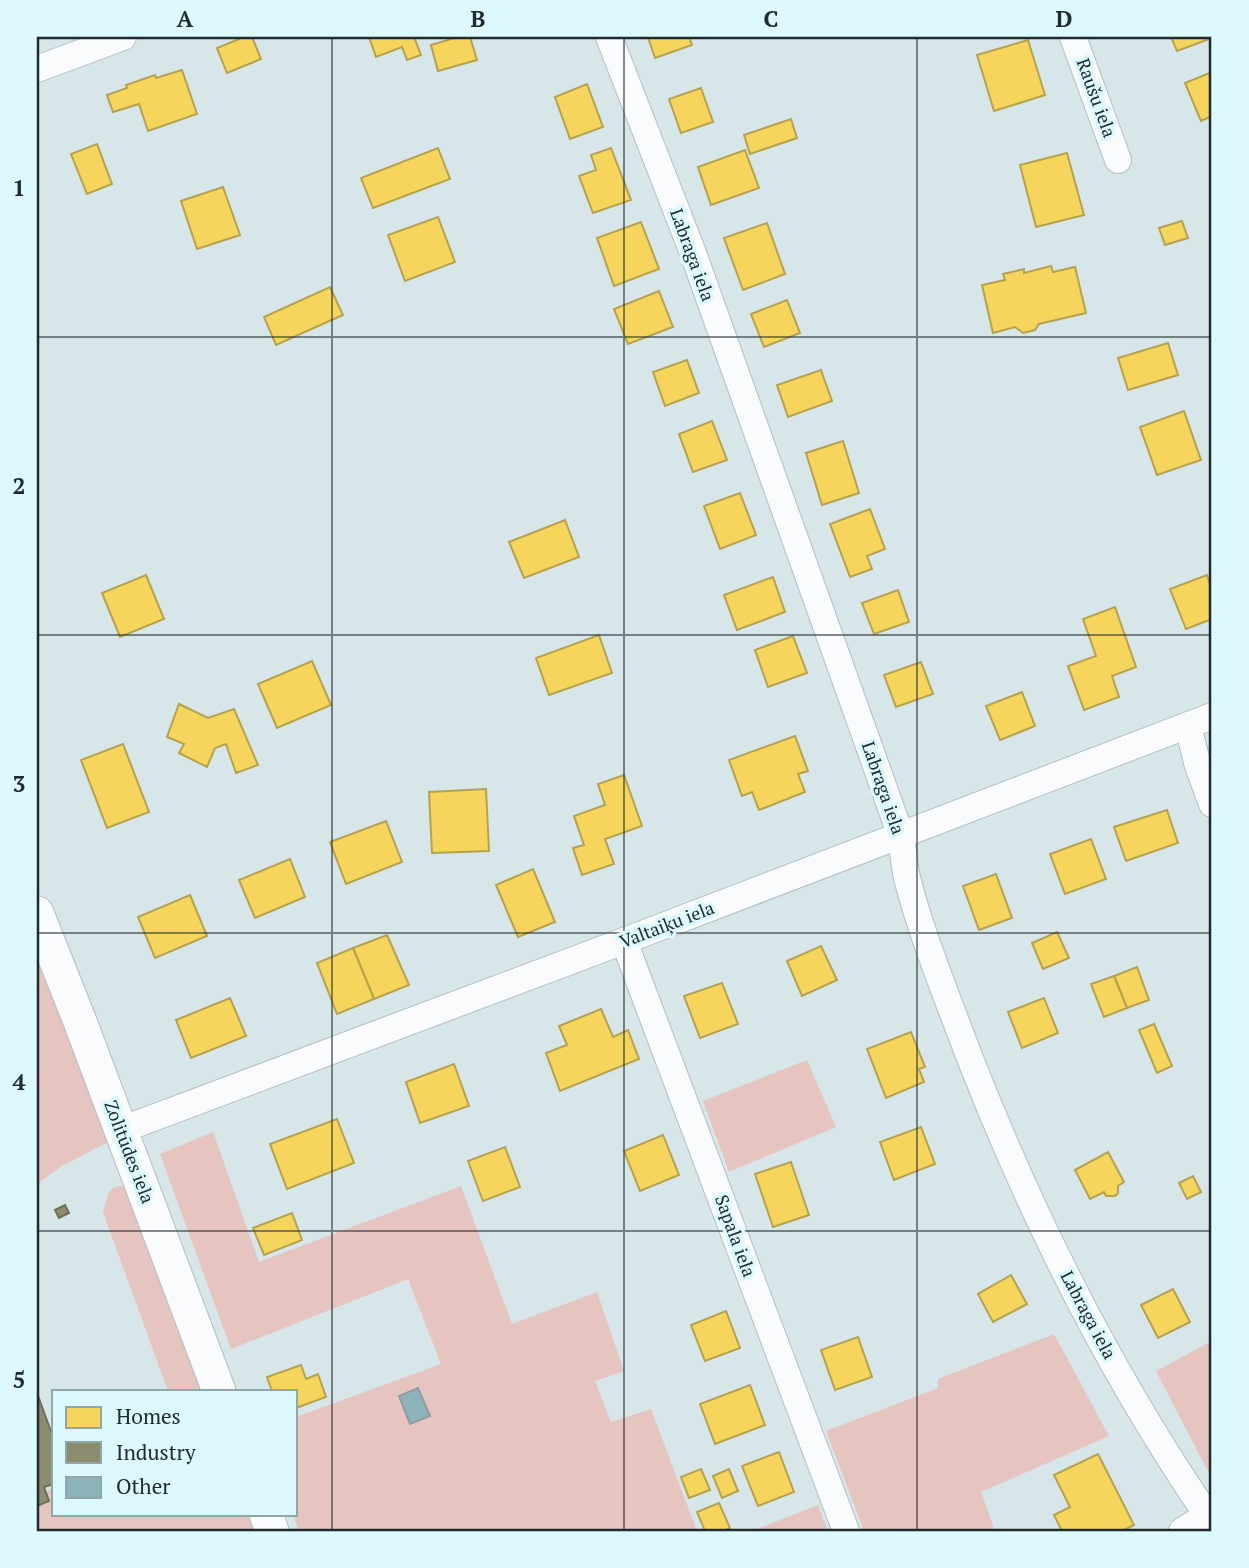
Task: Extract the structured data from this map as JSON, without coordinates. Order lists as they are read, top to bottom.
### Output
{
  "streets": {
    "street": [
      "Raušu iela",
      "Labraga iela",
      "Valtaiķu iela",
      "Zolitūdes iela",
      "Sapala iela"
    ]
  },
  "crossings": [
    ["Labraga iela", "Valtaiķu iela"],
    ["Valtaiķu iela", "Zolitūdes iela"],
    ["Valtaiķu iela", "Sapala iela"]
  ],
  "legend": ["Homes", "Industry", "Other"],
  "grid": {
    "columns": [
      "A",
      "B",
      "C",
      "D"
    ],
    "rows": [
      "1",
      "2",
      "3",
      "4",
      "5"
    ]
  }
}
